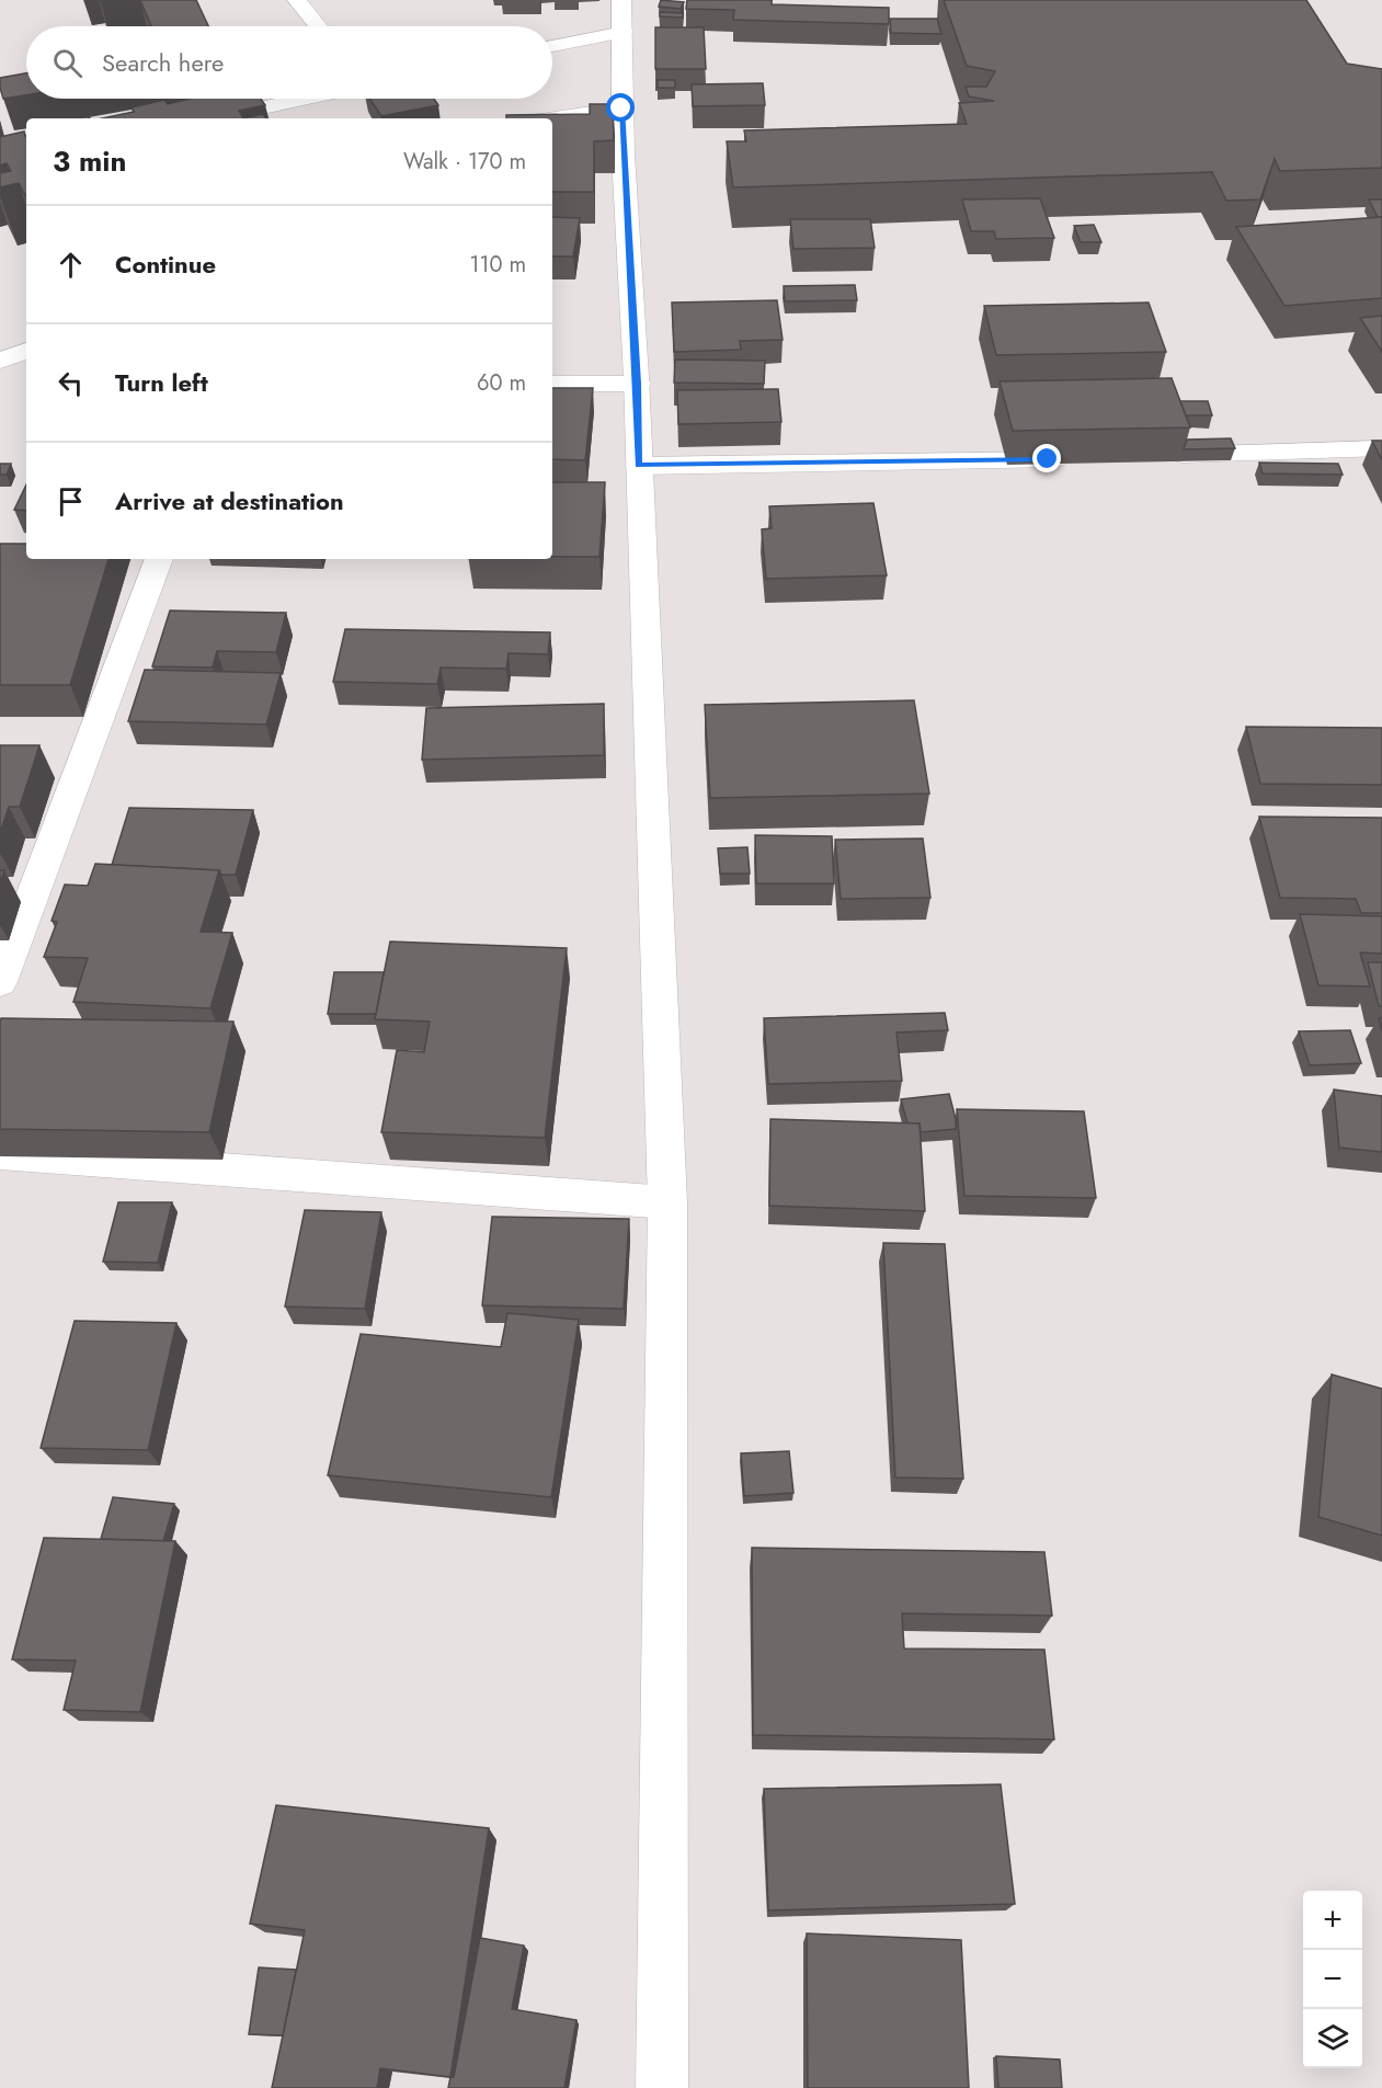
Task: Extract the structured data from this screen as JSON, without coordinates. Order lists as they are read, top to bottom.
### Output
{
  "page": {
    "search": "Search here",
    "heading": ["3 min", "Walk · 170 m"],
    "list": [
      ["Continue", "110 m"],
      ["Turn left", "60 m"],
      "Arrive at destination"
    ],
    "map_buttons": ["+", "−"]
  }
}
